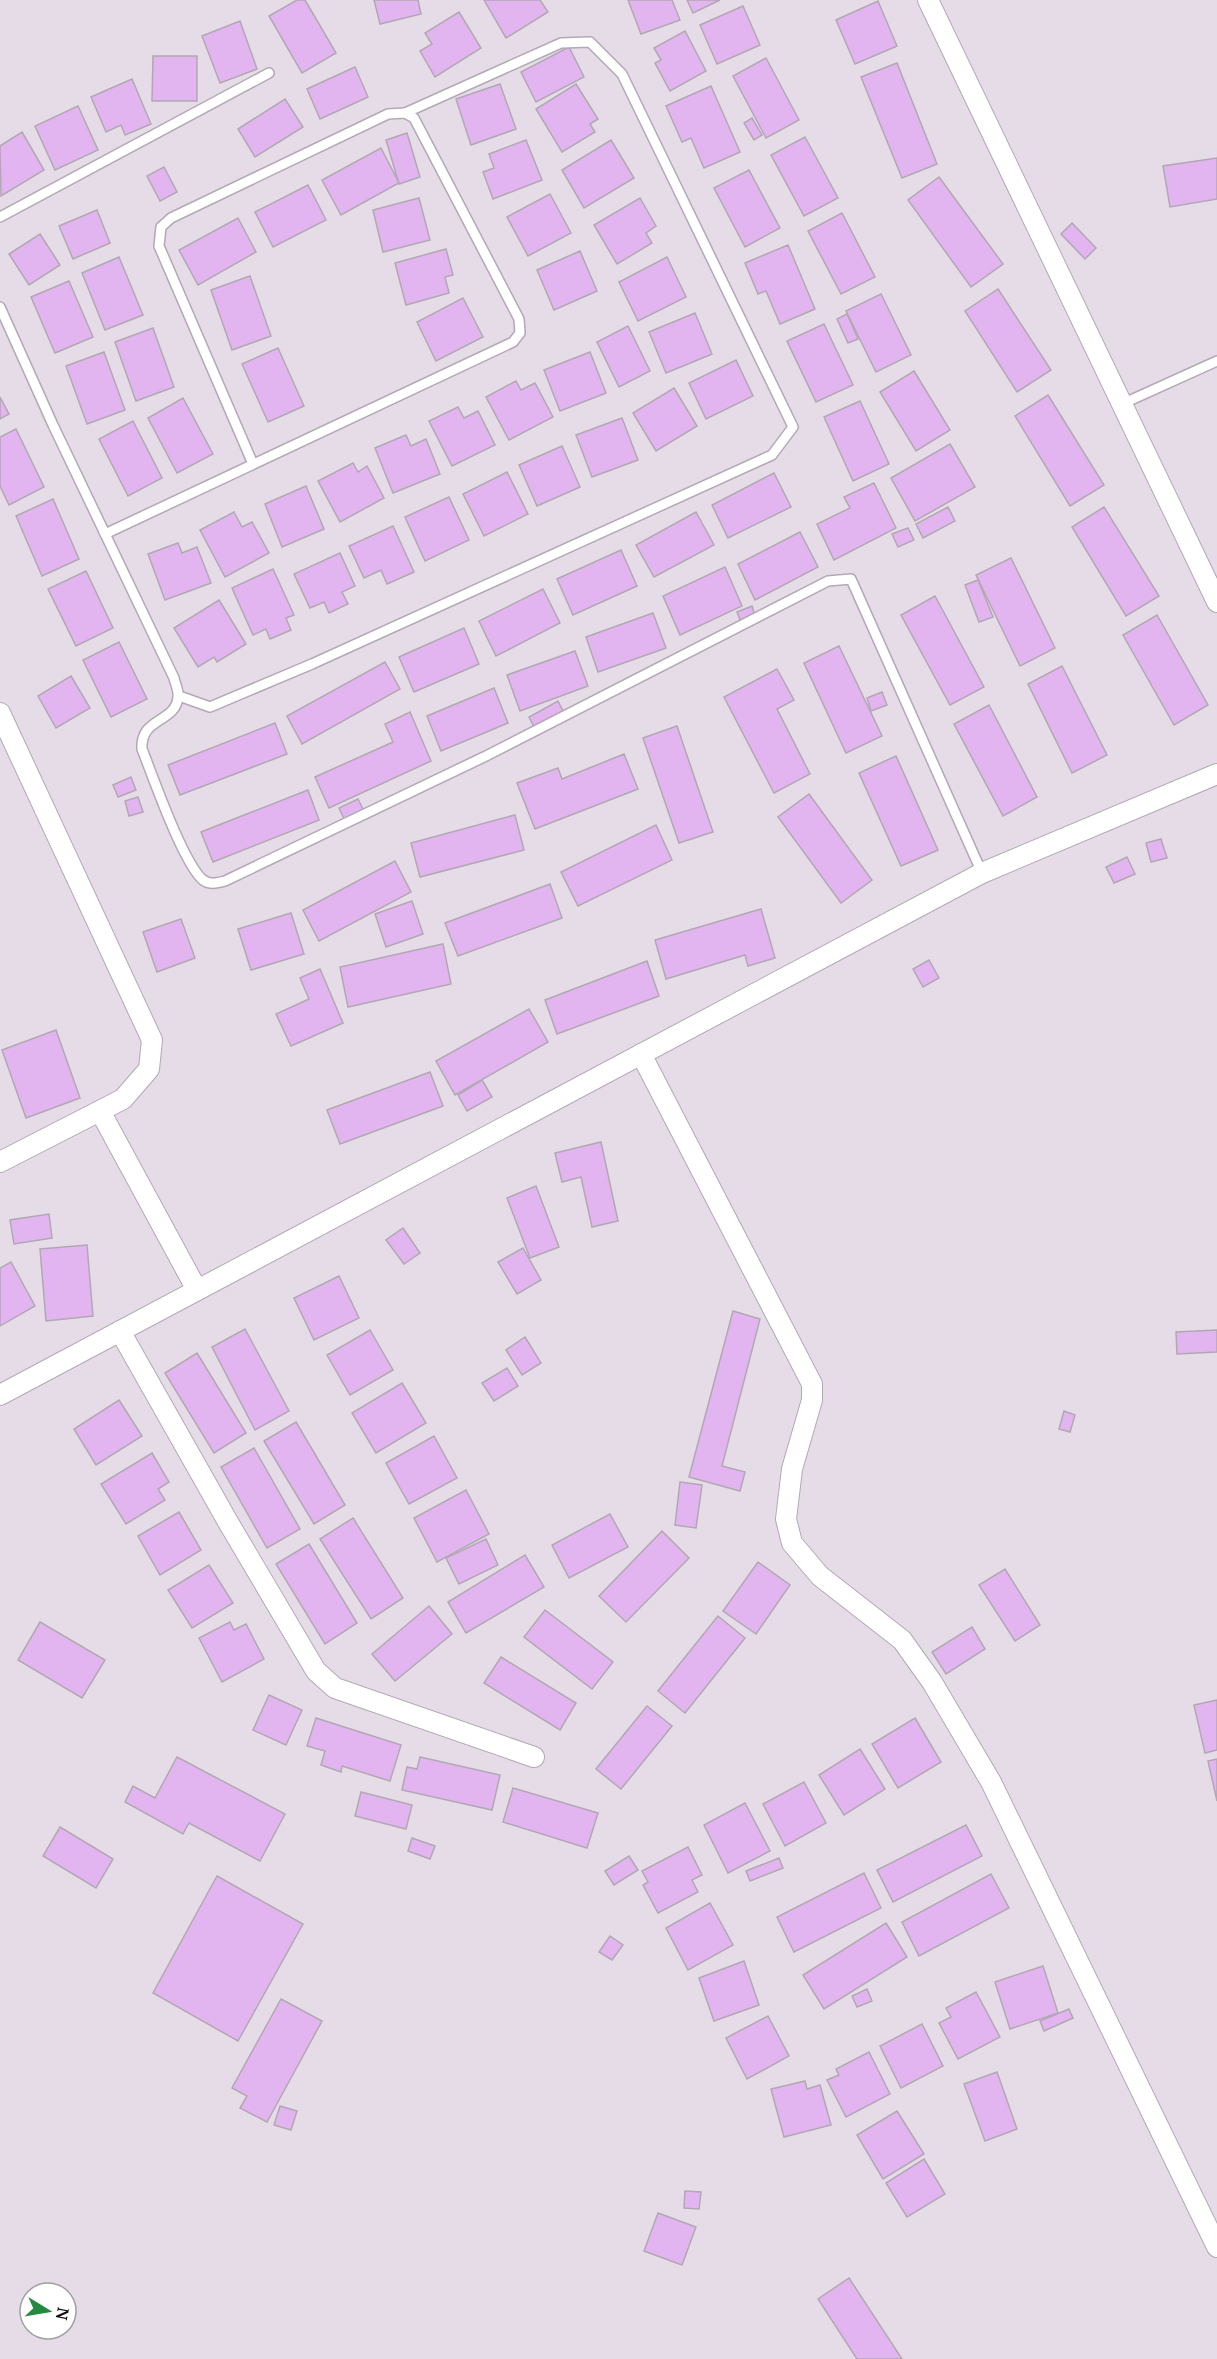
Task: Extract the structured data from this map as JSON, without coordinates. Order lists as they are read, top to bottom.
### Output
{
  "north": "right"
}
